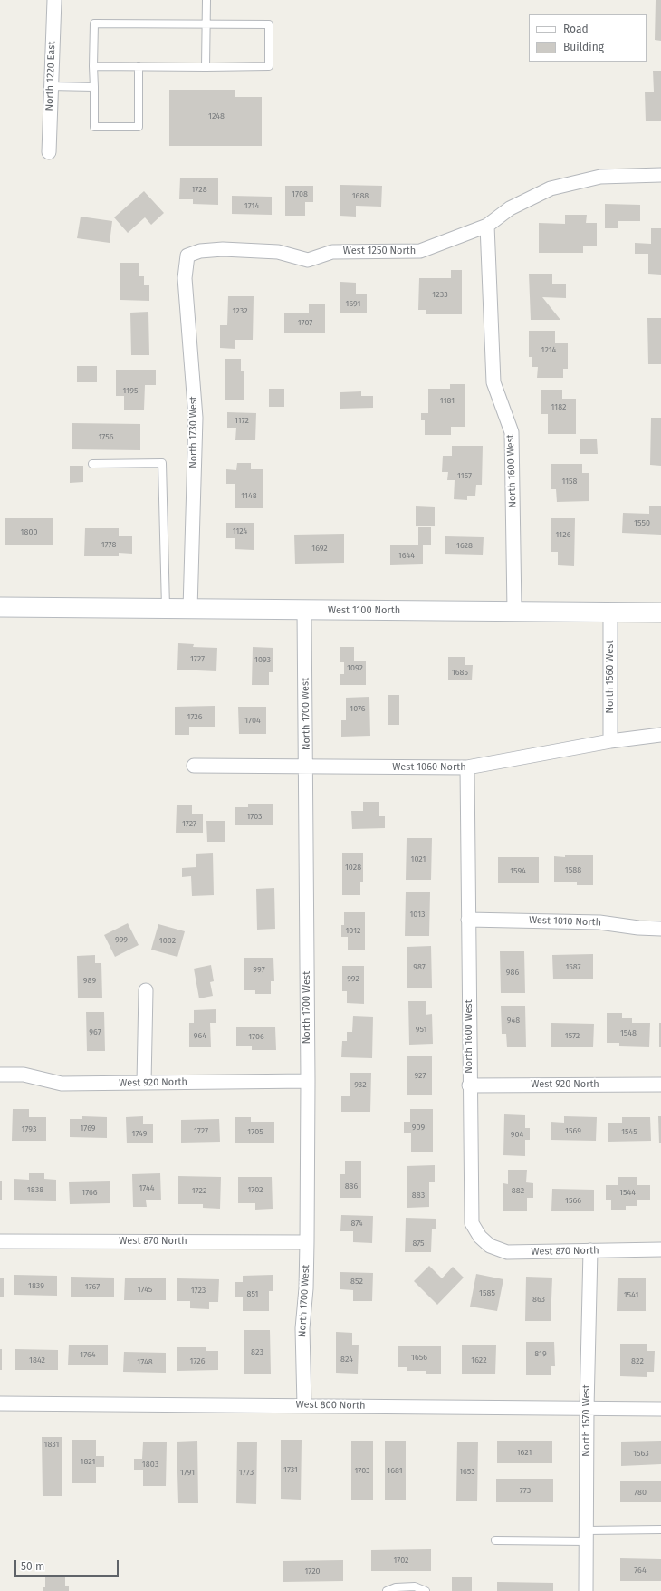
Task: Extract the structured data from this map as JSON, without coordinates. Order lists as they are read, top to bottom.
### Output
{
  "streets": {
    "main road": ["West 1100 North"],
    "street": [
      "North 1220 East",
      "West 1250 North",
      "North 1730 West",
      "North 1600 West",
      "North 1560 West",
      "North 1700 West",
      "West 1060 North",
      "West 1010 North",
      "West 920 North",
      "West 870 North",
      "West 800 North",
      "North 1570 West"
    ]
  },
  "crossings": [
    ["West 1250 North", "North 1730 West"],
    ["West 1250 North", "North 1600 West"],
    ["North 1730 West", "West 1100 North"],
    ["North 1600 West", "West 1100 North"],
    ["North 1600 West", "West 1060 North"],
    ["North 1600 West", "West 1010 North"],
    ["North 1600 West", "West 920 North"],
    ["North 1600 West", "West 870 North"],
    ["West 1100 North", "North 1560 West"],
    ["West 1100 North", "North 1700 West"],
    ["North 1560 West", "West 1060 North"],
    ["North 1700 West", "West 1060 North"],
    ["North 1700 West", "West 920 North"],
    ["North 1700 West", "West 870 North"],
    ["North 1700 West", "West 800 North"],
    ["West 870 North", "North 1570 West"],
    ["West 800 North", "North 1570 West"]
  ],
  "house_numbers": [
    "1248",
    "1728",
    "1708",
    "1688",
    "1714",
    "1233",
    "1691",
    "1232",
    "1707",
    "1214",
    "1195",
    "1181",
    "1182",
    "1172",
    "1756",
    "1157",
    "1158",
    "1148",
    "1550",
    "1124",
    "1800",
    "1126",
    "1778",
    "1628",
    "1692",
    "1644",
    "1727",
    "1093",
    "1092",
    "1685",
    "1076",
    "1726",
    "1704",
    "1703",
    "1727",
    "1021",
    "1028",
    "1588",
    "1594",
    "1013",
    "1012",
    "999",
    "1002",
    "987",
    "1587",
    "997",
    "986",
    "992",
    "989",
    "948",
    "951",
    "967",
    "1548",
    "964",
    "1572",
    "1706",
    "927",
    "932",
    "909",
    "1769",
    "1793",
    "1727",
    "1569",
    "1705",
    "1545",
    "1749",
    "904",
    "886",
    "1744",
    "1838",
    "1702",
    "1722",
    "882",
    "1766",
    "1544",
    "883",
    "1566",
    "874",
    "875",
    "852",
    "1839",
    "1767",
    "1745",
    "1723",
    "1585",
    "851",
    "1541",
    "863",
    "823",
    "819",
    "1764",
    "1656",
    "824",
    "1842",
    "1622",
    "1726",
    "822",
    "1748",
    "1831",
    "1621",
    "1563",
    "1821",
    "1803",
    "1731",
    "1703",
    "1681",
    "1653",
    "1791",
    "1773",
    "773",
    "780",
    "1702",
    "764",
    "1720"
  ],
  "legend": ["Road", "Building"],
  "scale_bar": "50 m"
}
